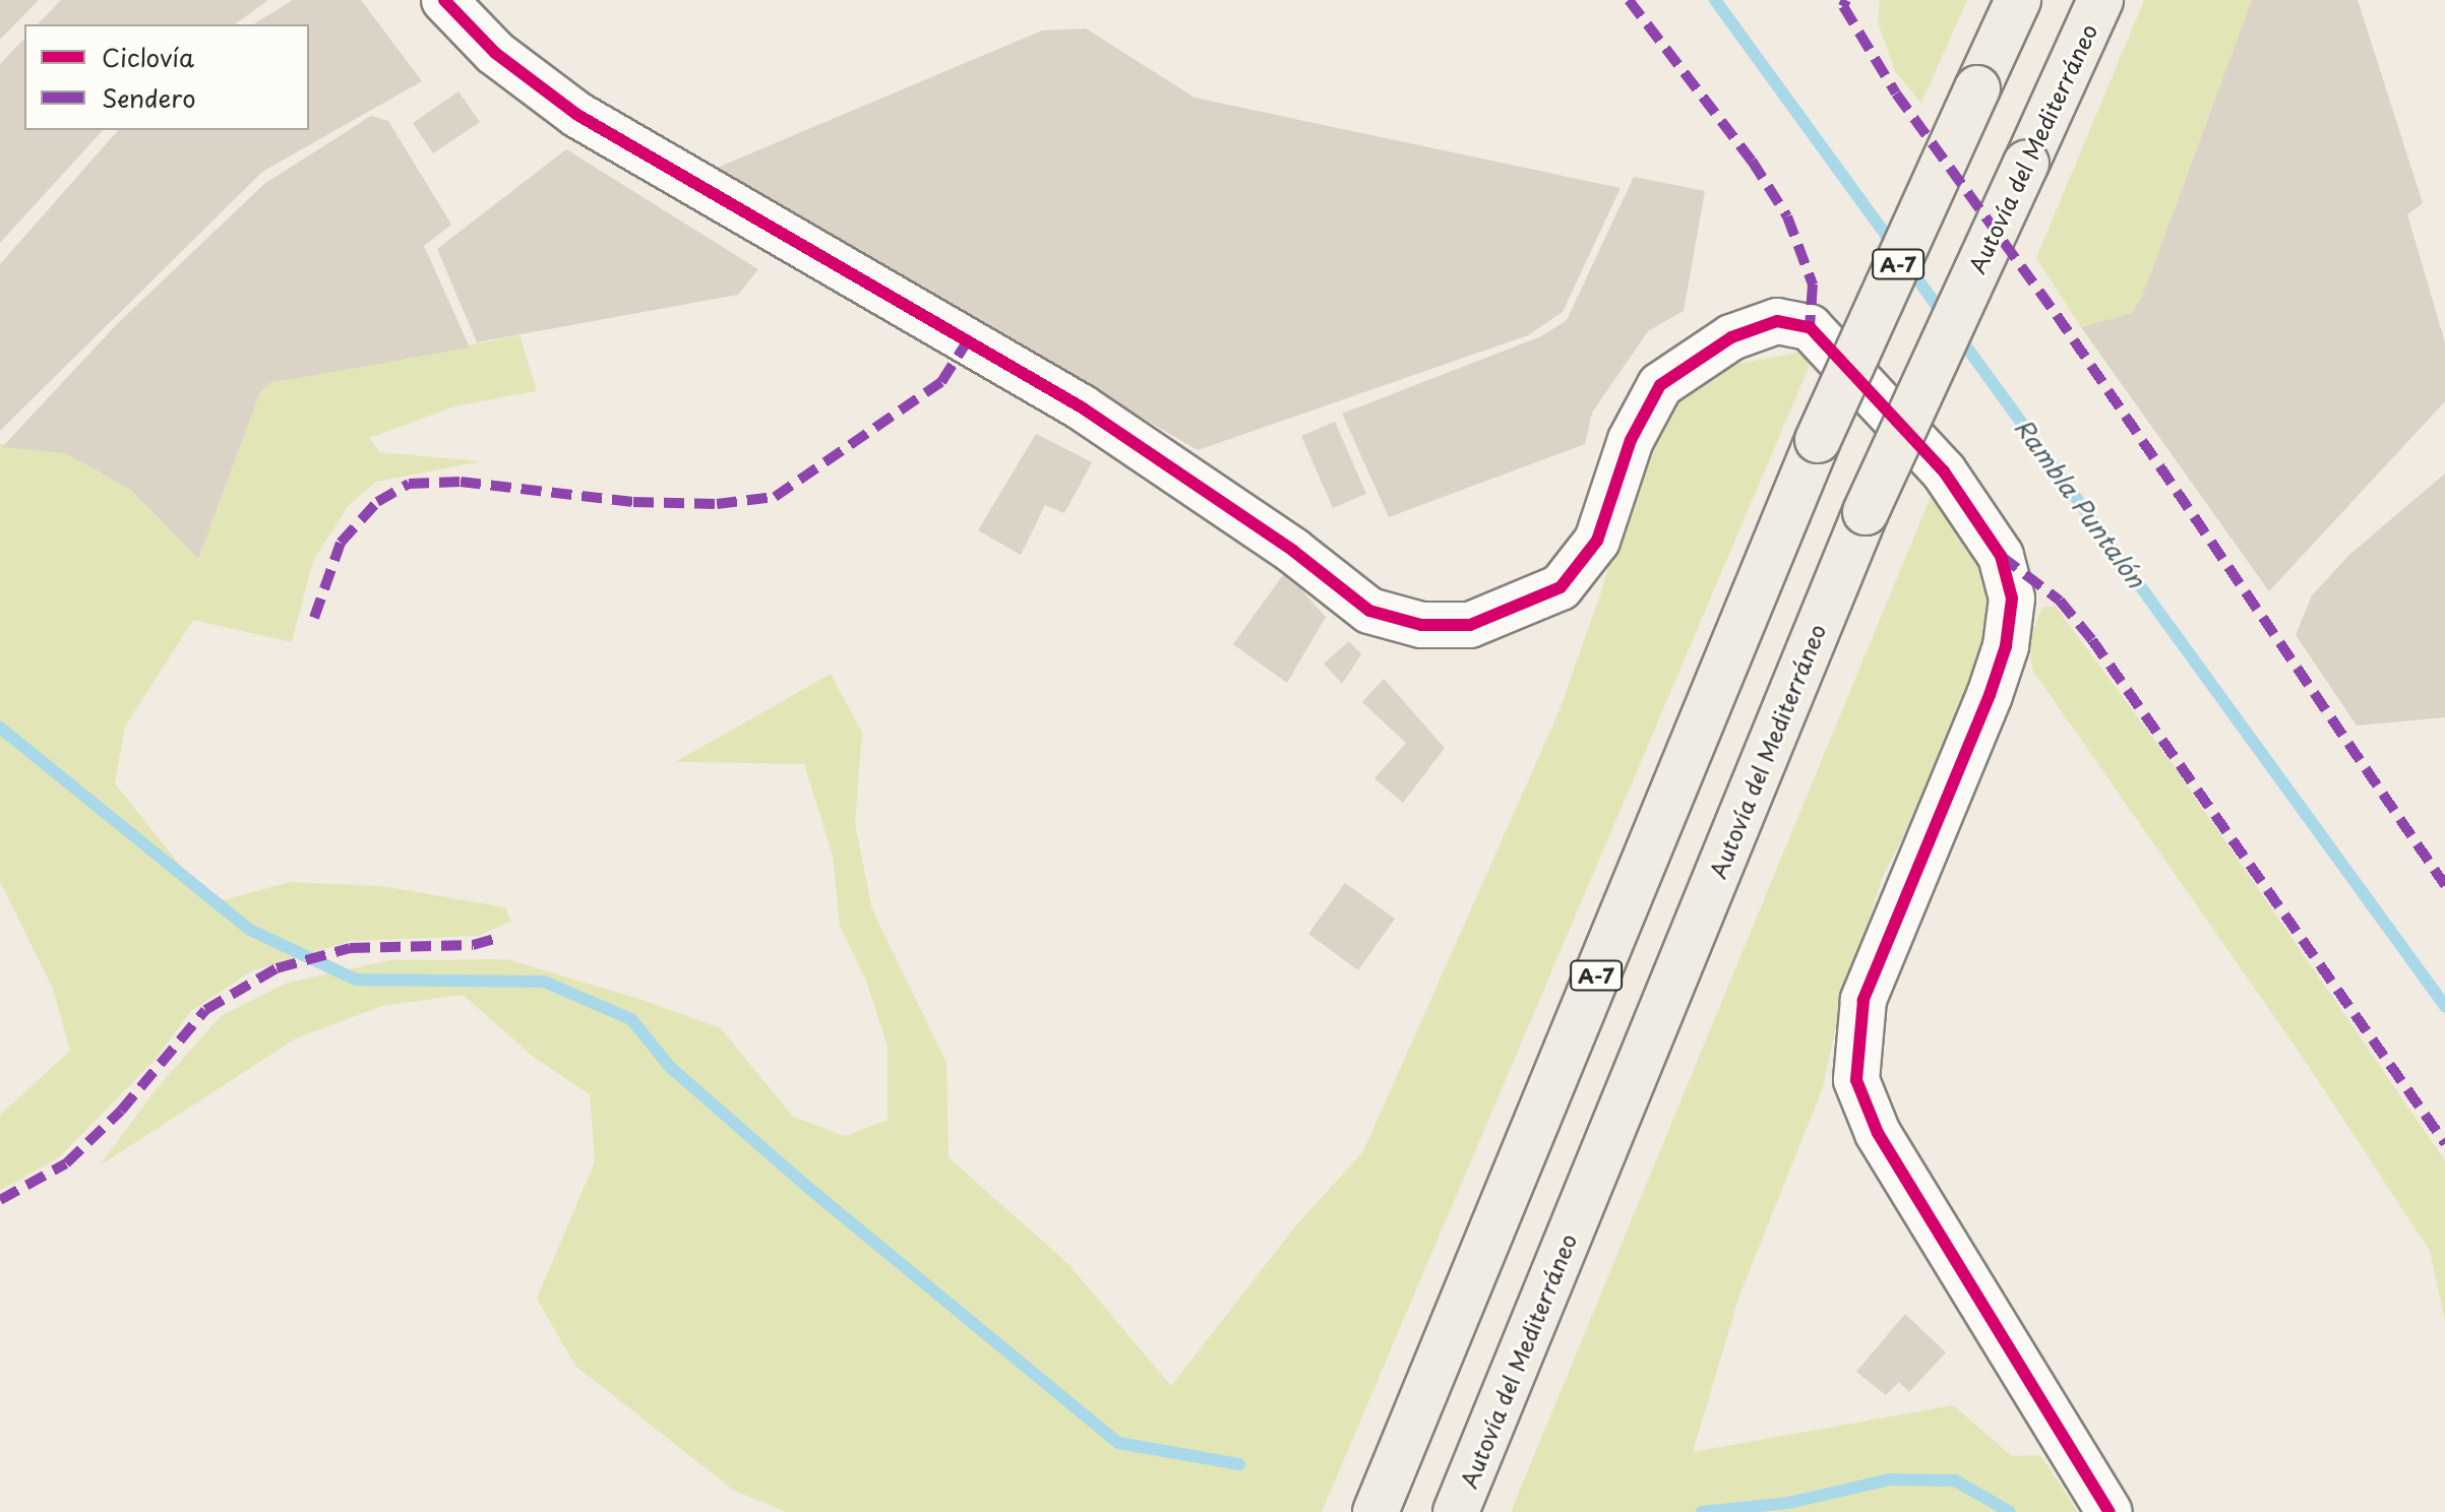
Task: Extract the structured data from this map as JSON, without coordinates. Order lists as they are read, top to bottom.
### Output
{
  "streets": {
    "highway": ["Autovía del Mediterráneo", "A-7"]
  },
  "water": ["Rambla Puntalón"],
  "legend": ["Ciclovía", "Sendero"]
}
